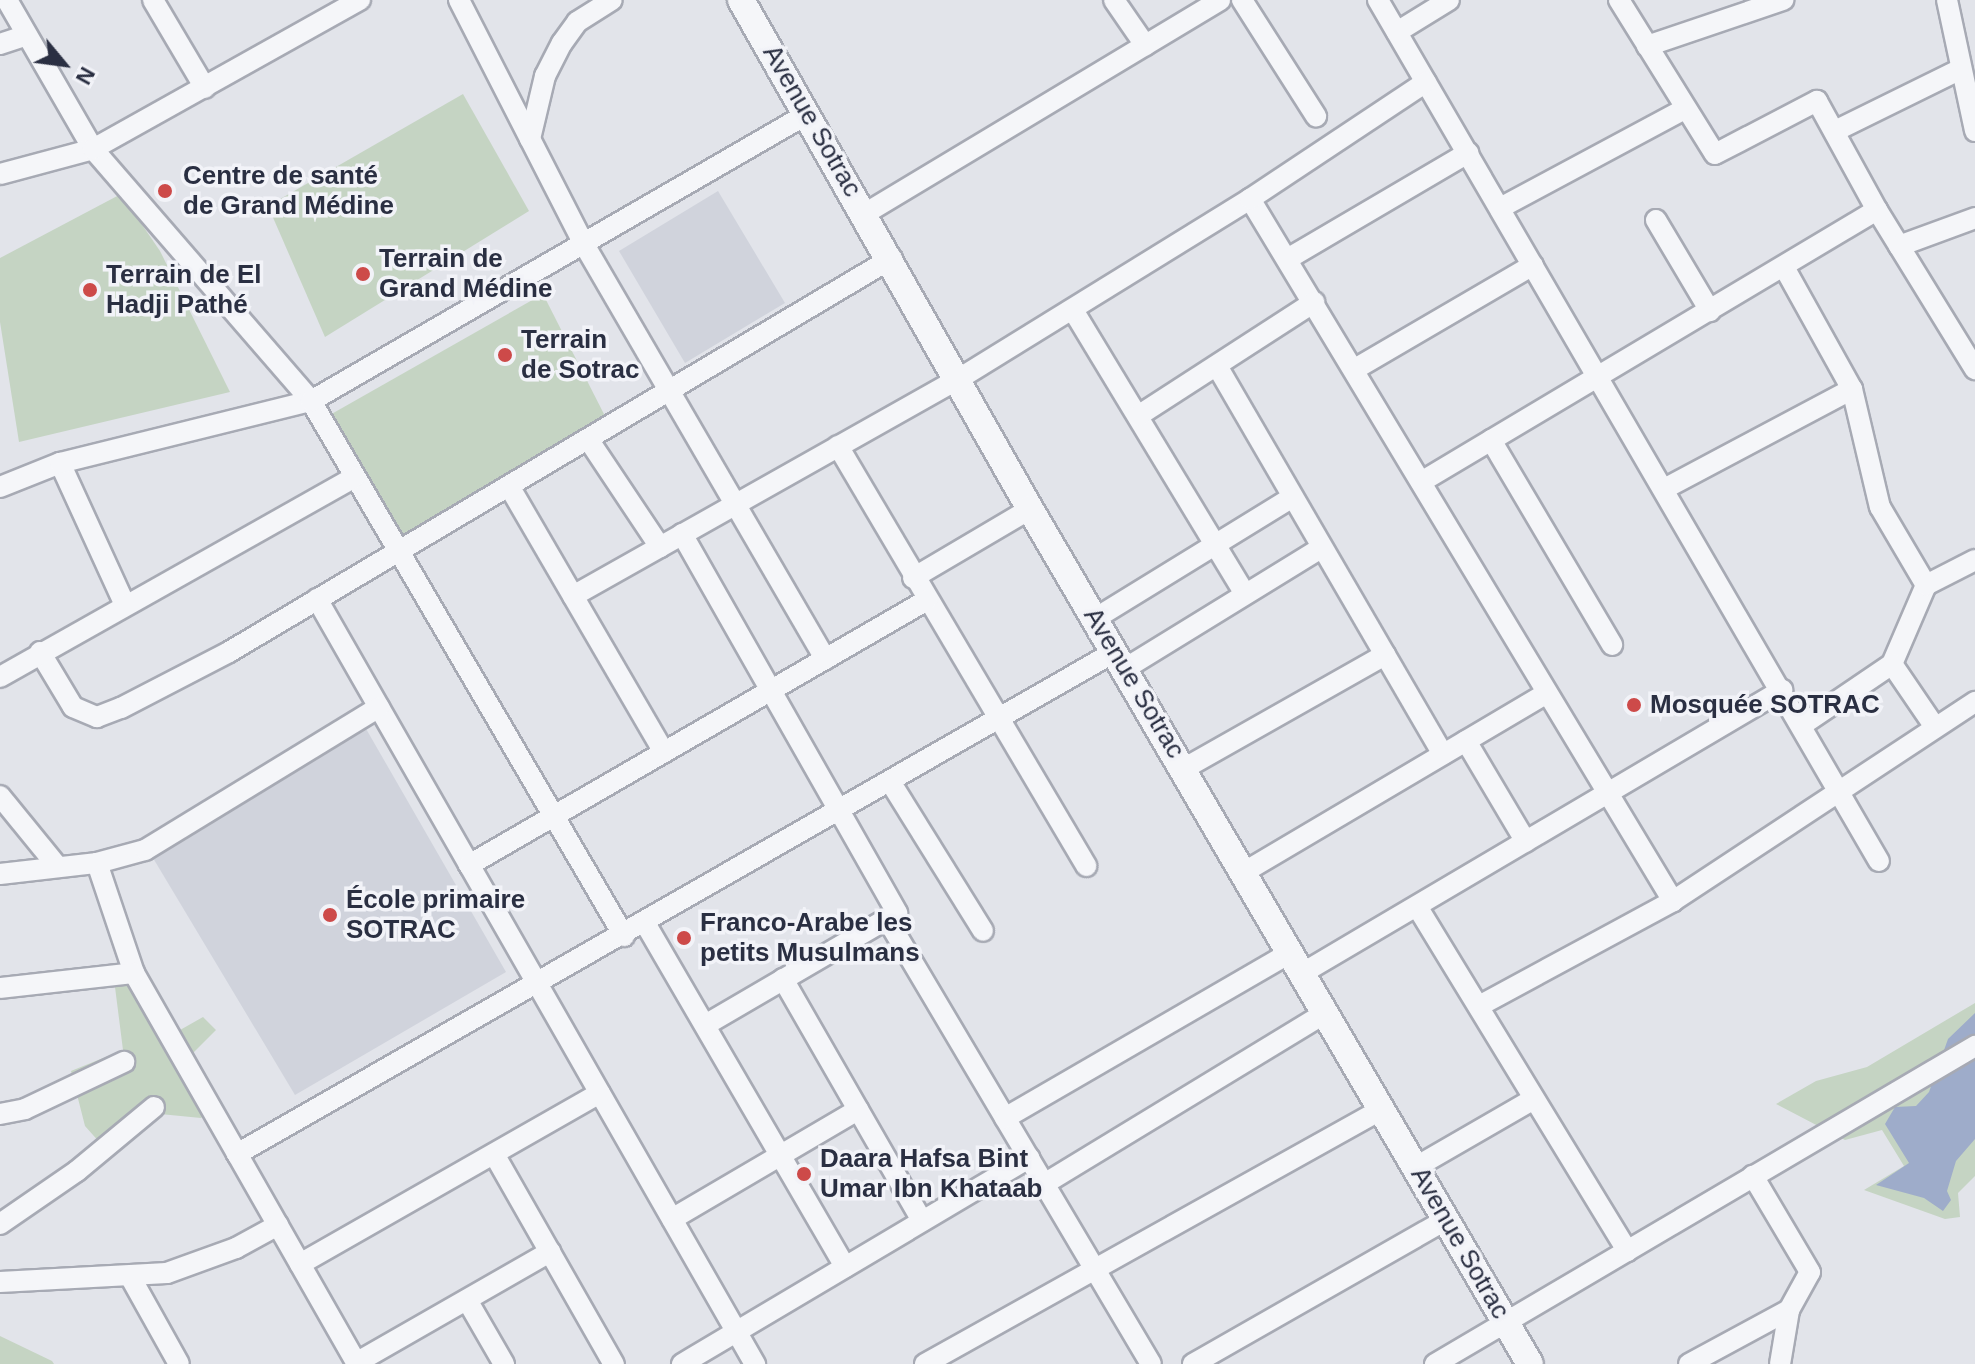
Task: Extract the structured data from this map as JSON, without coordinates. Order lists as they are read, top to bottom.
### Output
{
  "streets": {
    "street": ["Avenue Sotrac"]
  },
  "places": [
    "Centre de santé de Grand Médine",
    "Terrain de Grand Médine",
    "Terrain de El Hadji Pathé",
    "Terrain de Sotrac",
    "Mosquée SOTRAC",
    "École primaire SOTRAC",
    "Franco-Arabe les petits Musulmans",
    "Daara Hafsa Bint Umar Ibn Khataab"
  ],
  "north": "bottom right"
}
